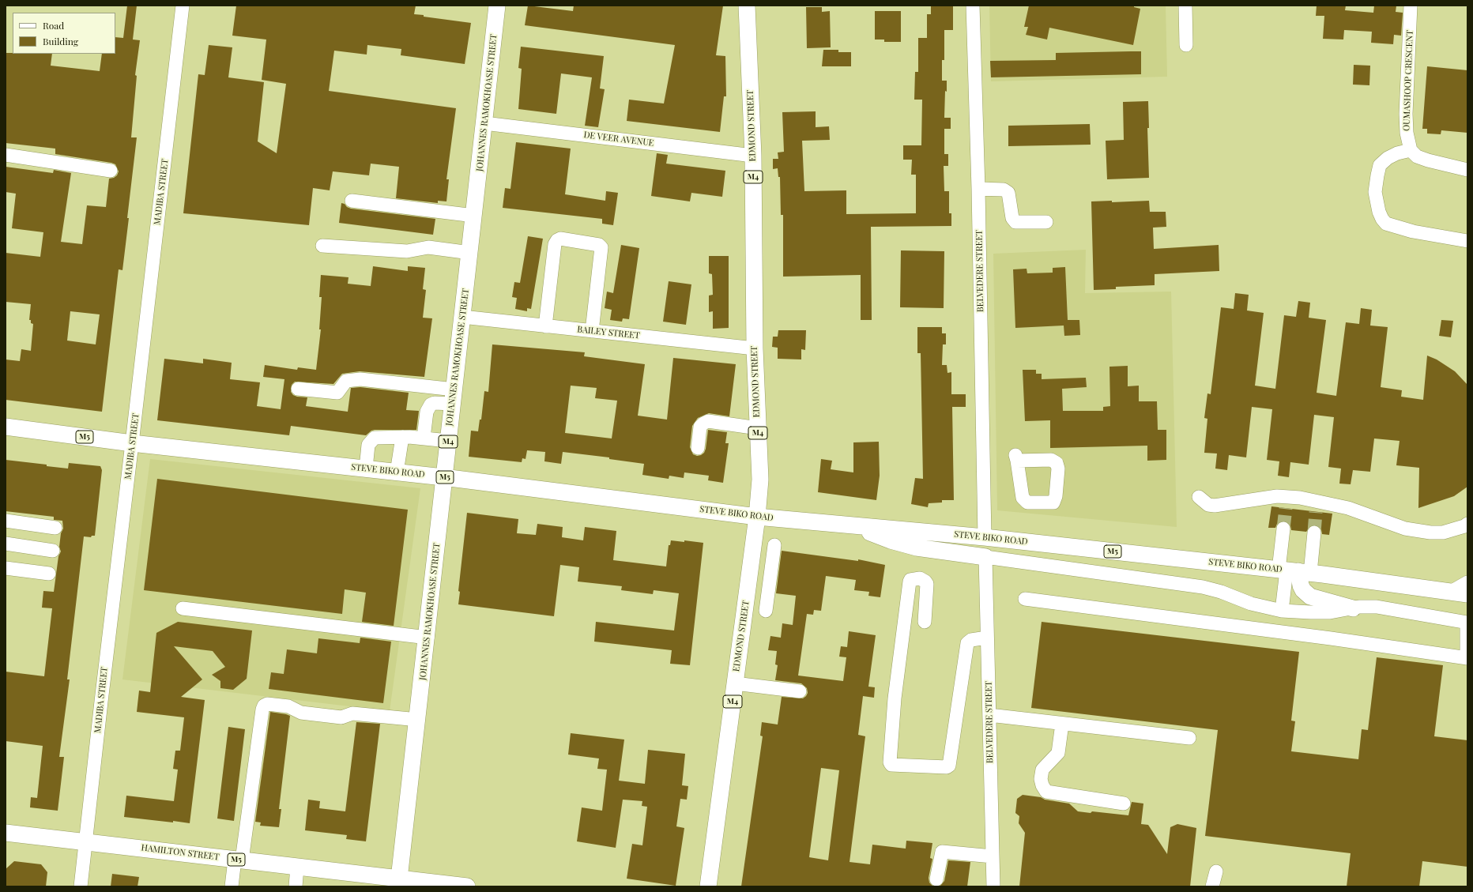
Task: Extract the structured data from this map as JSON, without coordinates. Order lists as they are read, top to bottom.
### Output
{
  "streets": {
    "main road": [
      "JOHANNES RAMOKHOASE STREET",
      "EDMOND STREET",
      "M4",
      "M5",
      "STEVE BIKO ROAD",
      "HAMILTON STREET"
    ],
    "street": [
      "OUMASHOOP CRESCENT",
      "DE VEER AVENUE",
      "MADIBA STREET",
      "BELVEDERE STREET",
      "BAILEY STREET"
    ]
  },
  "crossings": [
    ["JOHANNES RAMOKHOASE STREET", "DE VEER AVENUE"],
    ["JOHANNES RAMOKHOASE STREET", "BAILEY STREET"],
    ["JOHANNES RAMOKHOASE STREET", "STEVE BIKO ROAD"],
    ["JOHANNES RAMOKHOASE STREET", "HAMILTON STREET"],
    ["EDMOND STREET", "DE VEER AVENUE"],
    ["EDMOND STREET", "BAILEY STREET"],
    ["EDMOND STREET", "STEVE BIKO ROAD"],
    ["MADIBA STREET", "STEVE BIKO ROAD"],
    ["MADIBA STREET", "HAMILTON STREET"],
    ["BELVEDERE STREET", "STEVE BIKO ROAD"]
  ],
  "legend": ["Road", "Building"]
}
